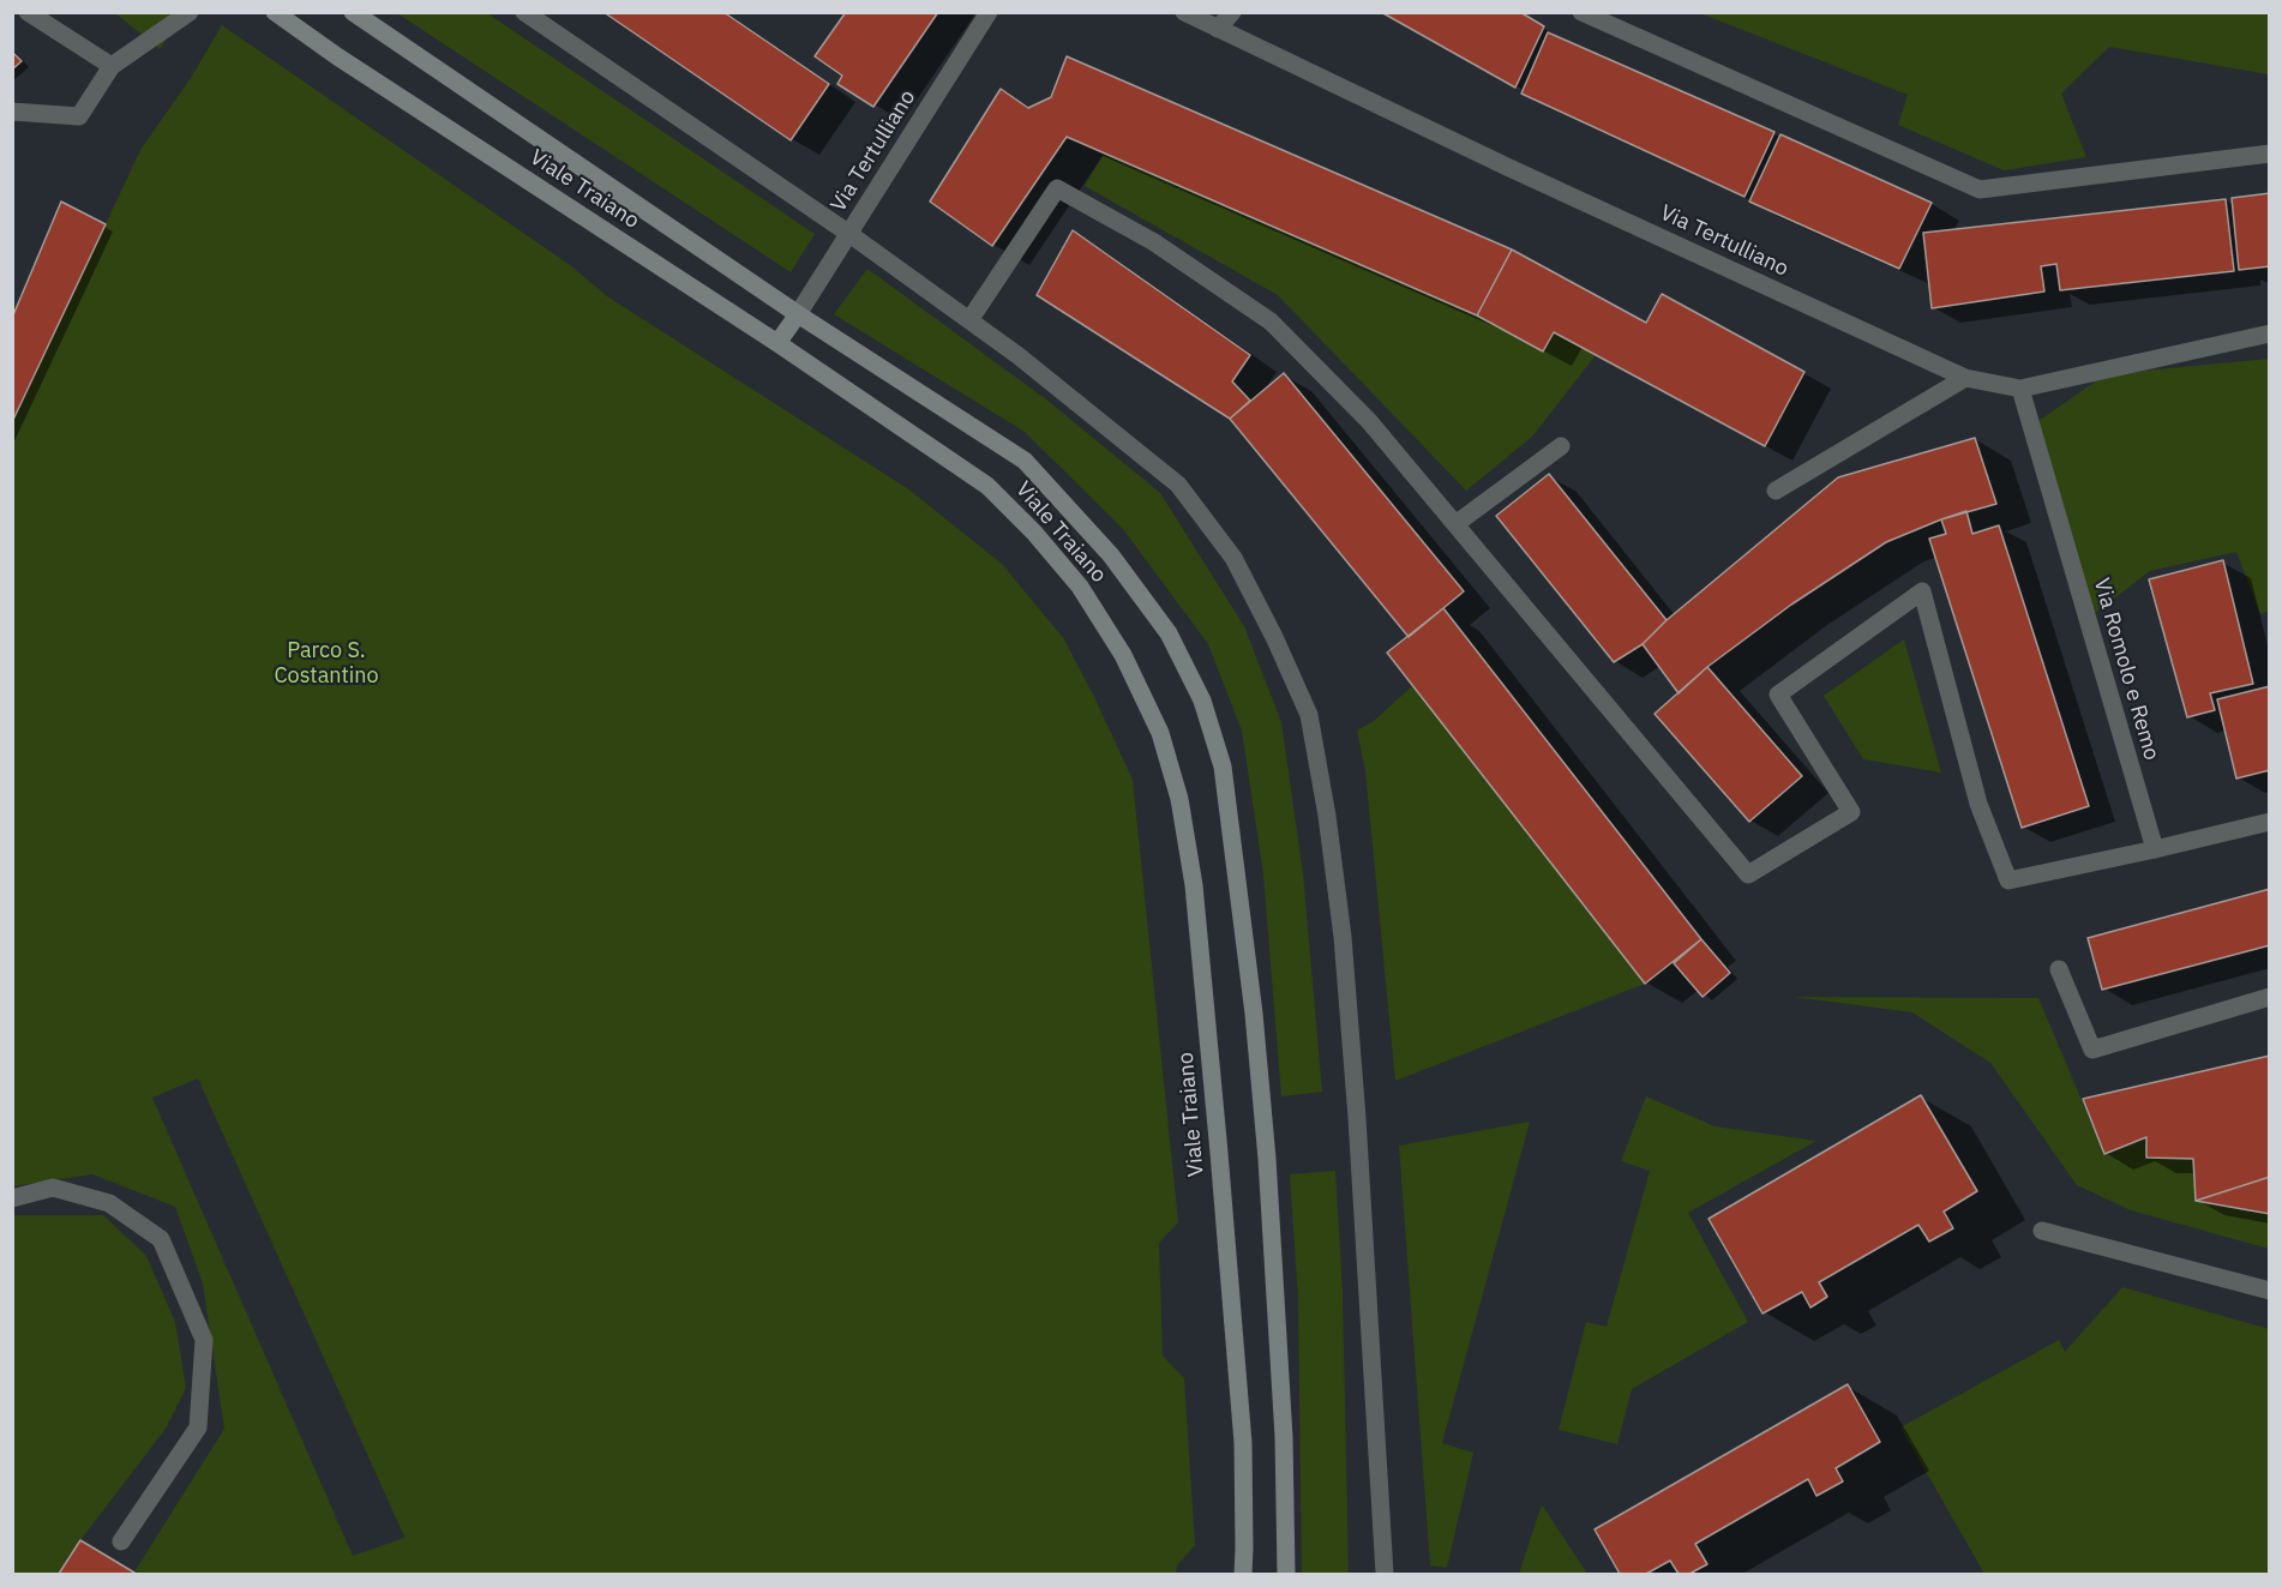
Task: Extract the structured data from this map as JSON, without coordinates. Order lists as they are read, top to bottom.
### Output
{
  "streets": {
    "main road": ["Viale Traiano"],
    "street": ["Via Tertulliano", "Via Romolo e Remo"]
  },
  "crossings": [
    ["Via Tertulliano", "Viale Traiano"],
    ["Via Tertulliano", "Via Romolo e Remo"]
  ],
  "parks": ["Parco S. Costantino"]
}
